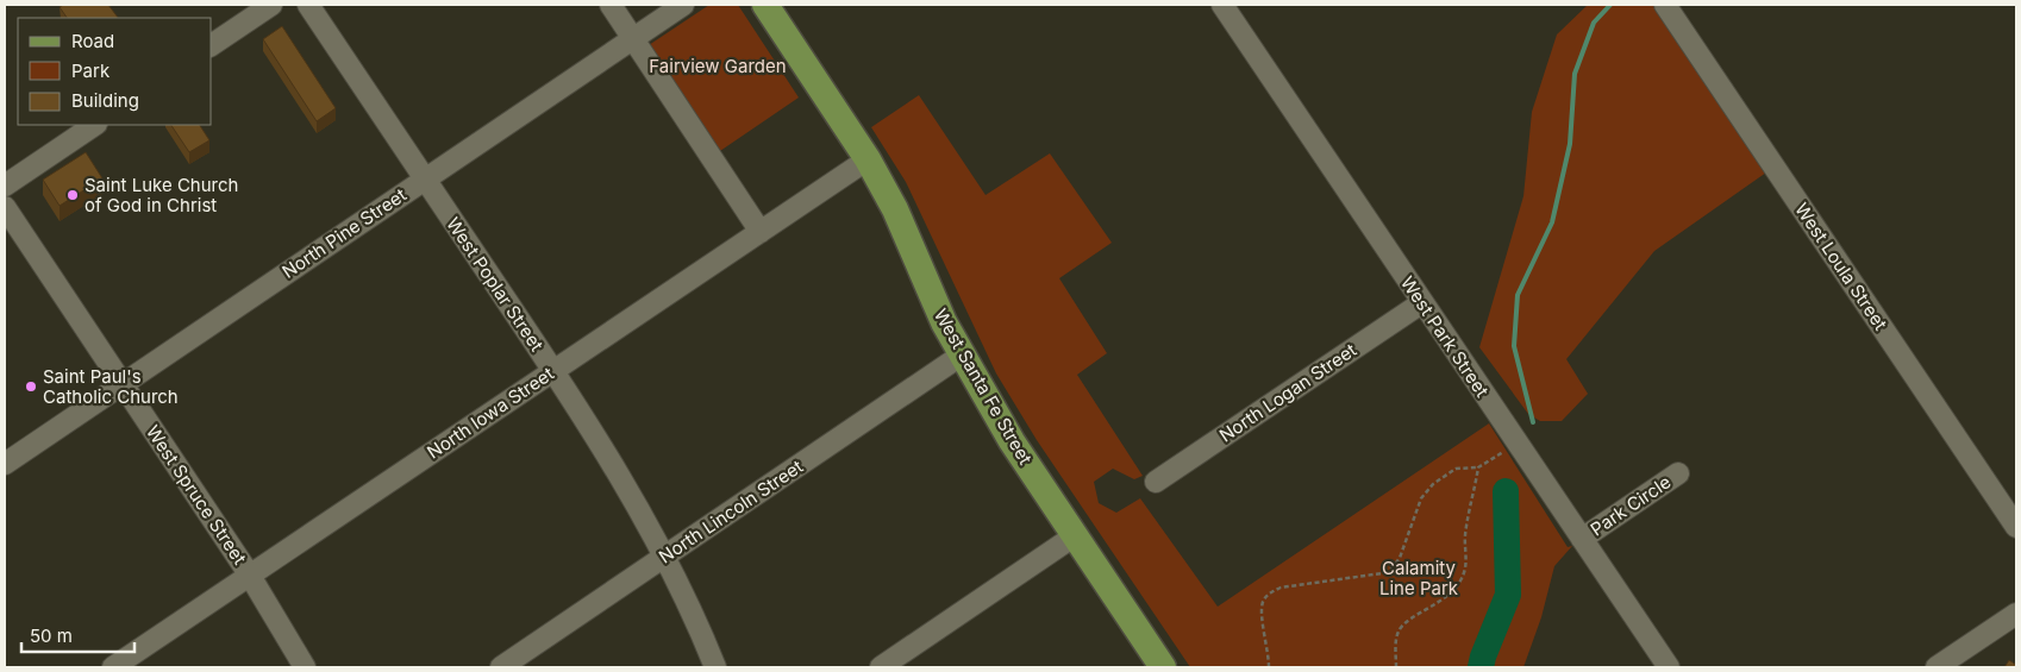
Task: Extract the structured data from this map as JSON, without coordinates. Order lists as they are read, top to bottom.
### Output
{
  "streets": {
    "main road": ["West Santa Fe Street"],
    "street": [
      "North Pine Street",
      "West Loula Street",
      "West Poplar Street",
      "West Park Street",
      "North Logan Street",
      "North Iowa Street",
      "West Spruce Street",
      "Park Circle",
      "North Lincoln Street"
    ]
  },
  "crossings": [
    ["North Pine Street", "West Poplar Street"],
    ["North Pine Street", "West Spruce Street"],
    ["West Poplar Street", "North Iowa Street"],
    ["West Poplar Street", "North Lincoln Street"],
    ["West Park Street", "North Logan Street"],
    ["West Park Street", "Park Circle"],
    ["West Santa Fe Street", "North Iowa Street"],
    ["West Santa Fe Street", "North Lincoln Street"],
    ["North Iowa Street", "West Spruce Street"]
  ],
  "parks": ["Fairview Garden", "Calamity Line Park"],
  "places": ["Saint Luke Church of God in Christ", "Saint Paul's Catholic Church"],
  "legend": ["Road", "Park", "Building"],
  "scale_bar": "50 m"
}
